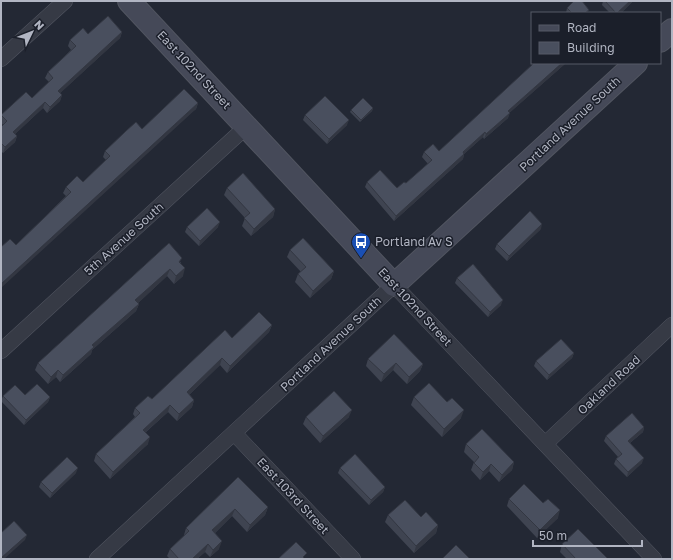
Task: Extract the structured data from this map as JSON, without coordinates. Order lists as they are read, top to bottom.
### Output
{
  "streets": {
    "street": [
      "East 102nd Street",
      "Portland Avenue South",
      "5th Avenue South",
      "Oakland Road",
      "East 103rd Street"
    ]
  },
  "crossings": [
    ["East 102nd Street", "Portland Avenue South"],
    ["East 102nd Street", "5th Avenue South"],
    ["East 102nd Street", "Oakland Road"],
    ["Portland Avenue South", "East 103rd Street"]
  ],
  "places": {
    "bus stop": ["Portland Av S"]
  },
  "legend": ["Road", "Building"],
  "scale_bar": "50 m",
  "north": "top right"
}
